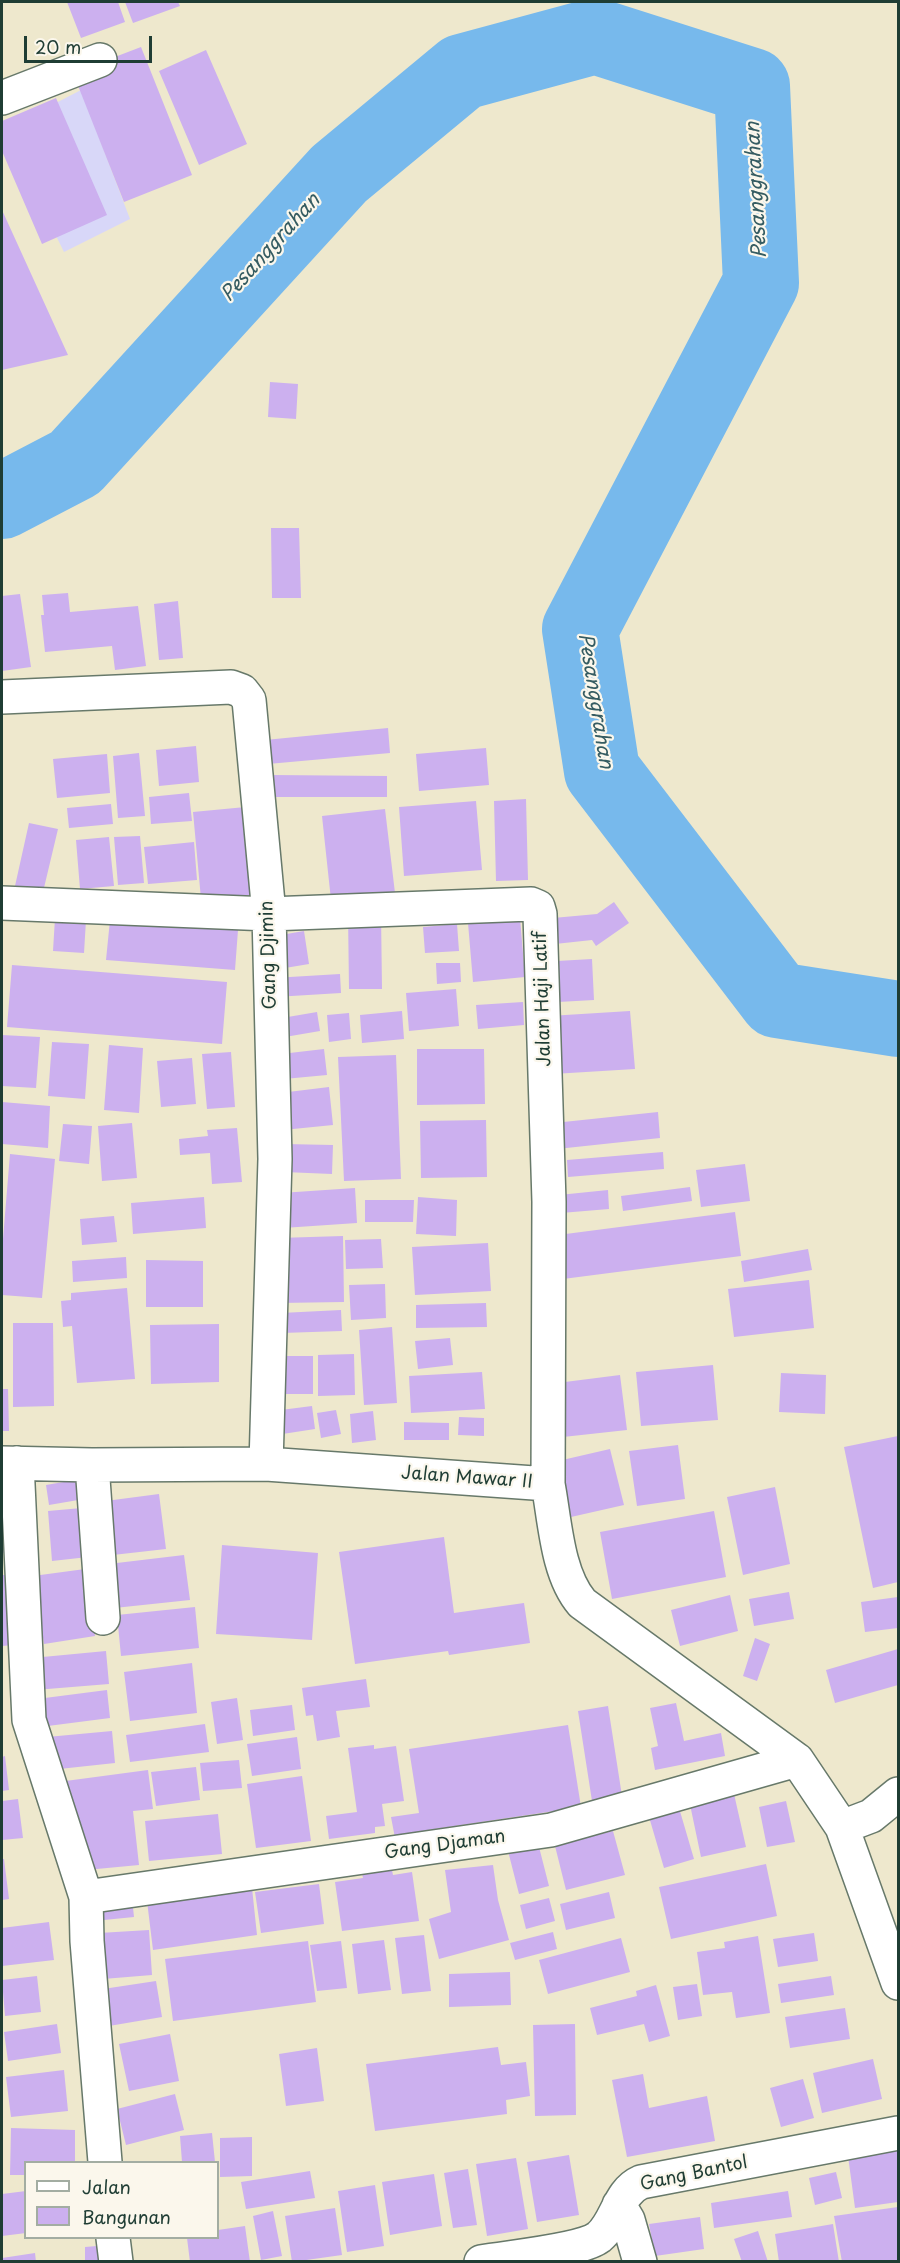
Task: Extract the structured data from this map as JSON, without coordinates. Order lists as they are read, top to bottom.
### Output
{
  "streets": {
    "street": [
      "Gang Djimin",
      "Jalan Haji Latif",
      "Jalan Mawar II",
      "Gang Djaman",
      "Gang Bantol"
    ]
  },
  "crossings": [
    ["Gang Djimin", "Jalan Haji Latif"],
    ["Gang Djimin", "Jalan Mawar II"],
    ["Jalan Haji Latif", "Jalan Mawar II"],
    ["Jalan Mawar II", "Gang Djaman"]
  ],
  "water": ["Pesanggrahan"],
  "legend": ["Jalan", "Bangunan"],
  "scale_bar": "20 m"
}
